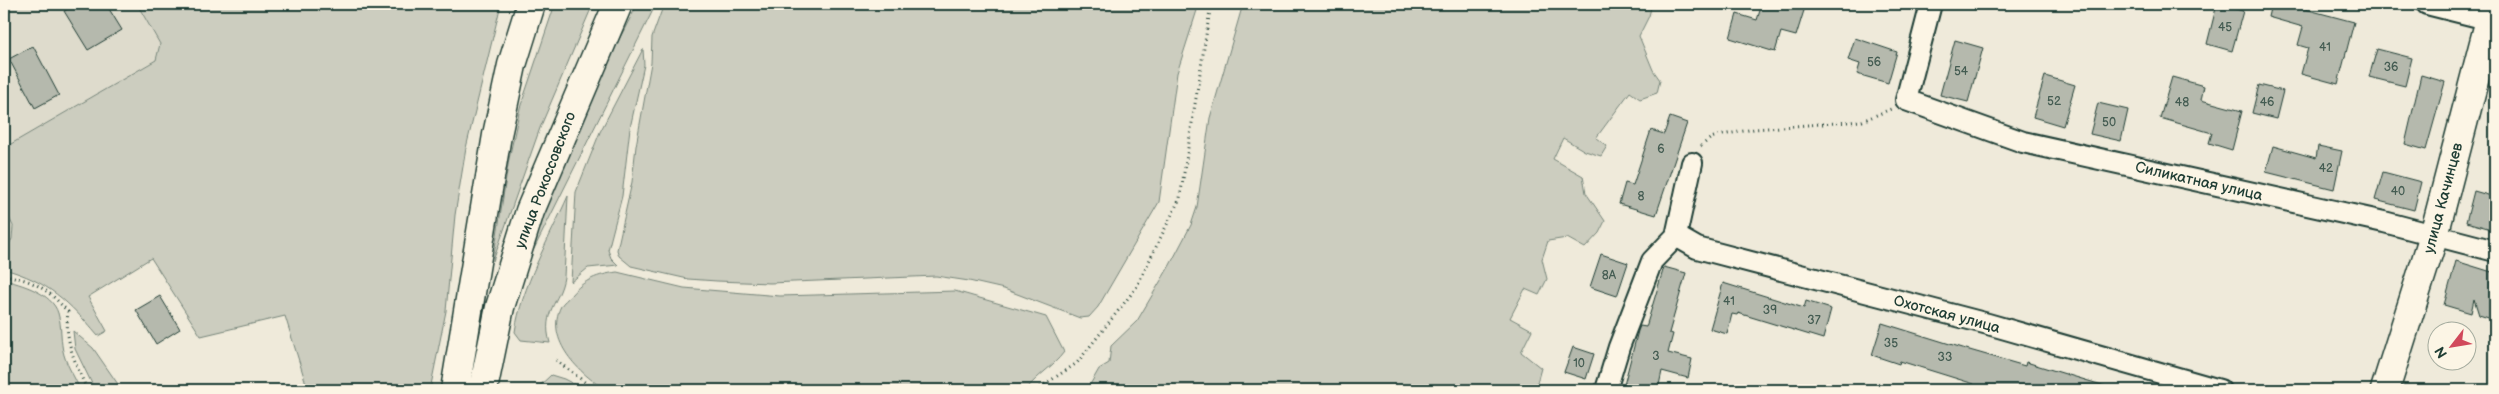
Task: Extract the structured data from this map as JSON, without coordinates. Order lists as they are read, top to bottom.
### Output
{
  "streets": {
    "main road": ["улица Рокоссовского", "улица Качинцев"],
    "street": ["Силикатная улица", "Охотская улица"]
  },
  "crossings": [
    ["Силикатная улица", "улица Качинцев"]
  ],
  "house_numbers": [
    "45",
    "41",
    "56",
    "36",
    "54",
    "52",
    "48",
    "46",
    "50",
    "6",
    "42",
    "40",
    "8",
    "8А",
    "41",
    "39",
    "37",
    "35",
    "3",
    "33",
    "10"
  ],
  "north": "bottom left"
}
